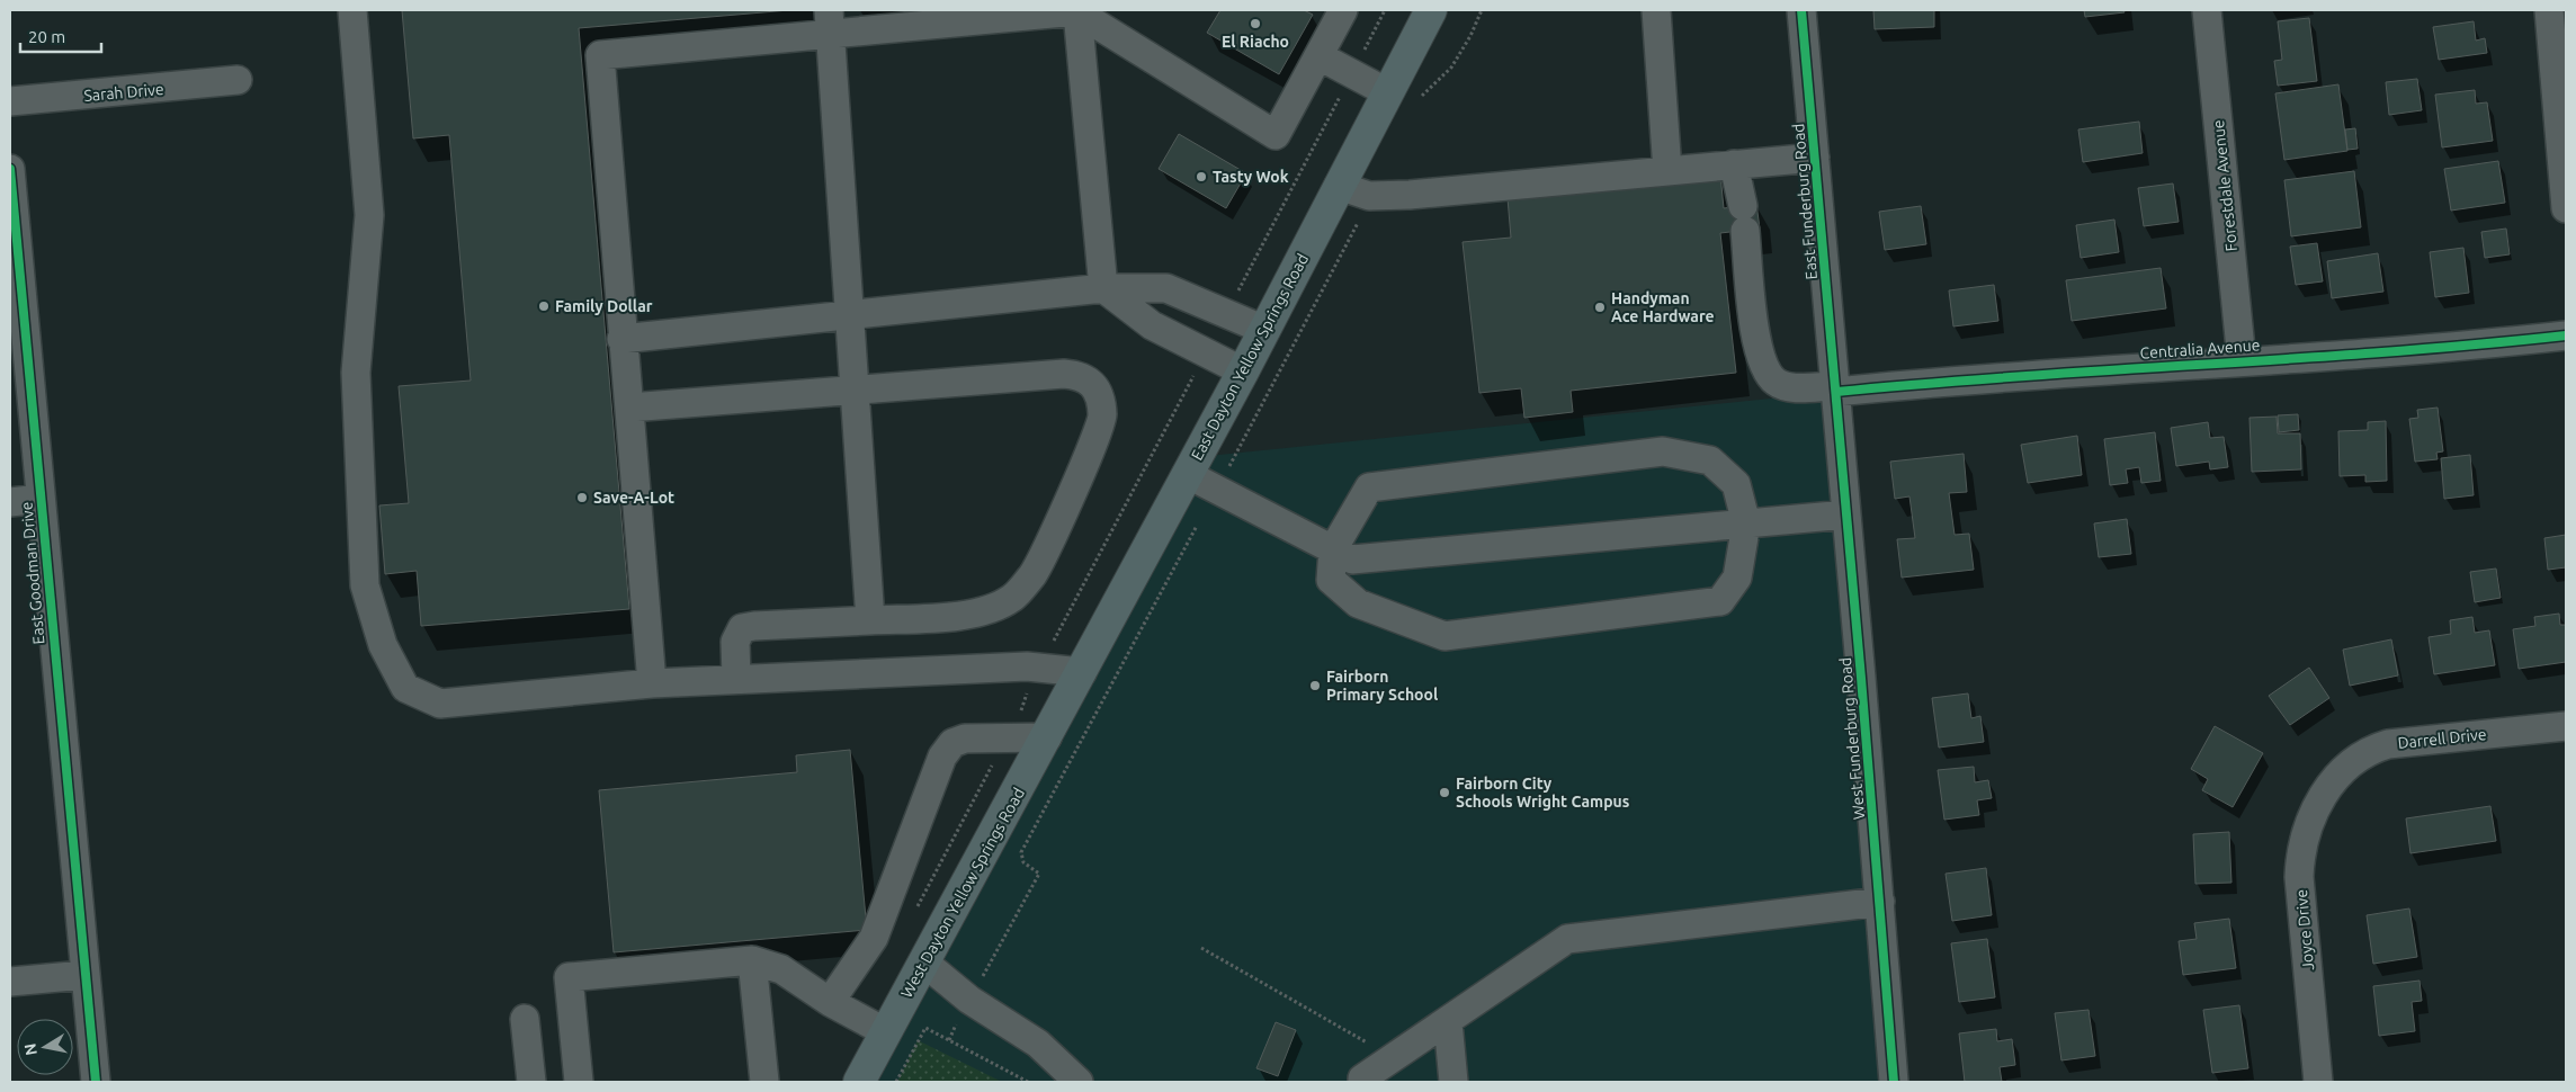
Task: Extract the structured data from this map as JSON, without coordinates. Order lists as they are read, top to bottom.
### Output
{
  "streets": {
    "main road": ["East Dayton Yellow Springs Road", "West Dayton Yellow Springs Road"],
    "street": [
      "Sarah Drive",
      "Forestdale Avenue",
      "East Funderburg Road",
      "Centralia Avenue",
      "East Goodman Drive",
      "West Funderburg Road",
      "Darrell Drive",
      "Joyce Drive"
    ]
  },
  "crossings": [
    ["Forestdale Avenue", "Centralia Avenue"],
    ["East Funderburg Road", "Centralia Avenue"],
    ["East Funderburg Road", "West Funderburg Road"],
    ["Centralia Avenue", "West Funderburg Road"],
    ["East Dayton Yellow Springs Road", "West Dayton Yellow Springs Road"],
    ["Darrell Drive", "Joyce Drive"]
  ],
  "places": [
    "El Riacho",
    "Tasty Wok",
    "Family Dollar",
    "Handyman Ace Hardware",
    "Save-A-Lot",
    "Fairborn Primary School",
    "Fairborn City Schools Wright Campus"
  ],
  "scale_bar": "20 m",
  "north": "left"
}
